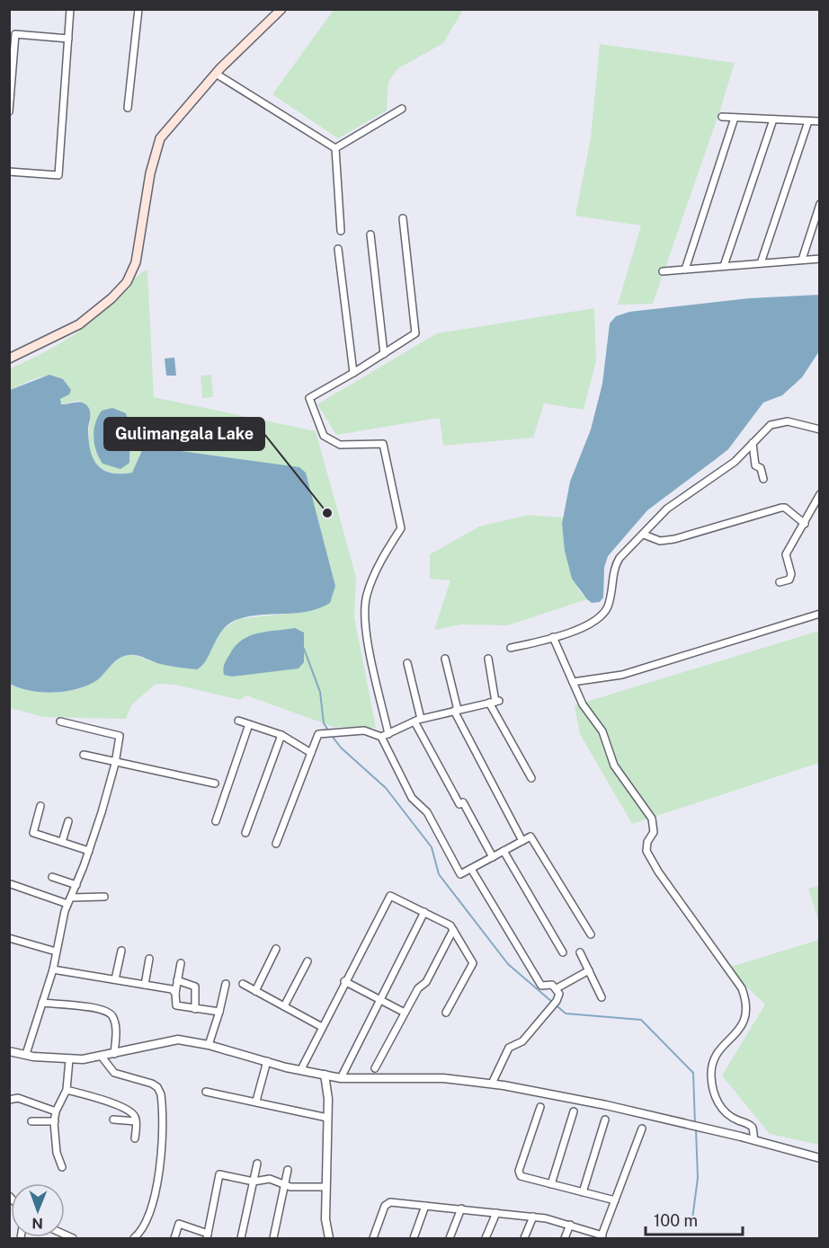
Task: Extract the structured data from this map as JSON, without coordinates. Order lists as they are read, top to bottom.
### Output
{
  "places": ["Gulimangala Lake"],
  "scale_bar": "100 m",
  "north": "bottom"
}
